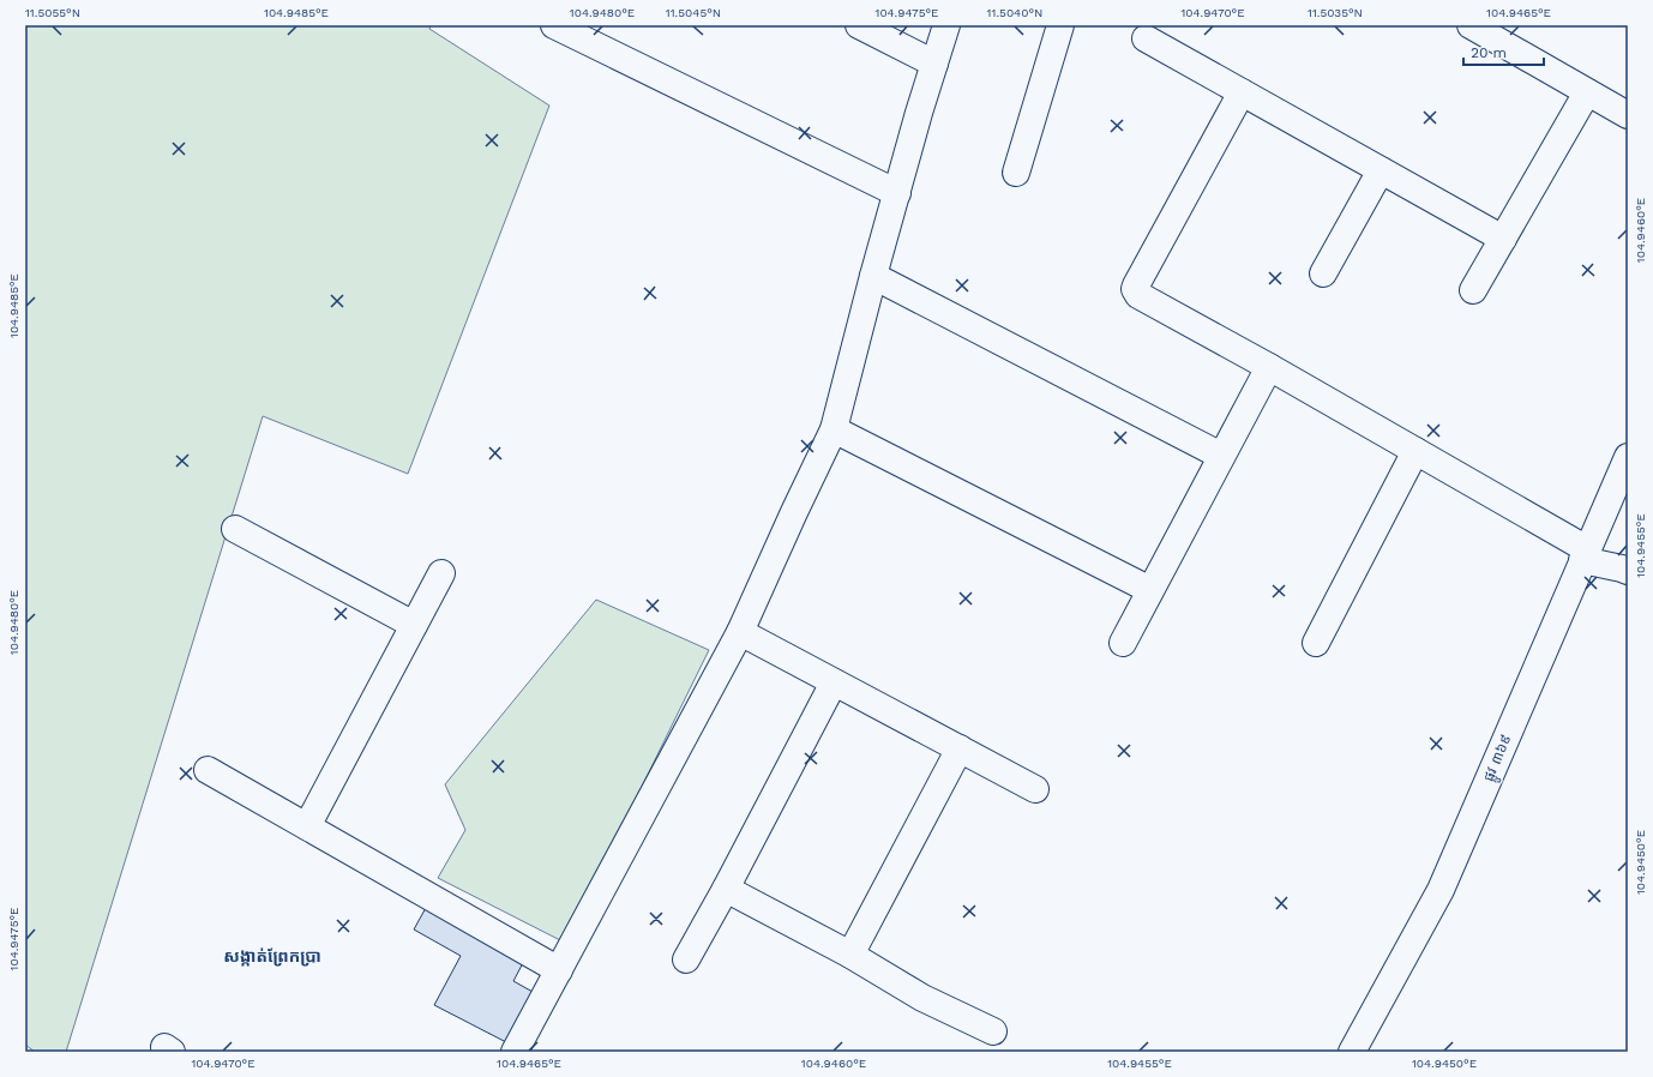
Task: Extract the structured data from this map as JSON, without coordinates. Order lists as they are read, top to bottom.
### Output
{
  "streets": {
    "street": ["ផ្លូវ ៣៦៩"]
  },
  "districts": ["សង្កាត់ព្រែកប្រា"],
  "scale_bar": "20 m",
  "coordinates": [
    "11.5055°N",
    "104.9485°E",
    "104.9480°E",
    "11.5045°N",
    "104.9475°E",
    "11.5040°N",
    "104.9470°E",
    "11.5035°N",
    "104.9465°E",
    "104.9460°E",
    "104.9455°E",
    "104.9450°E"
  ]
}
